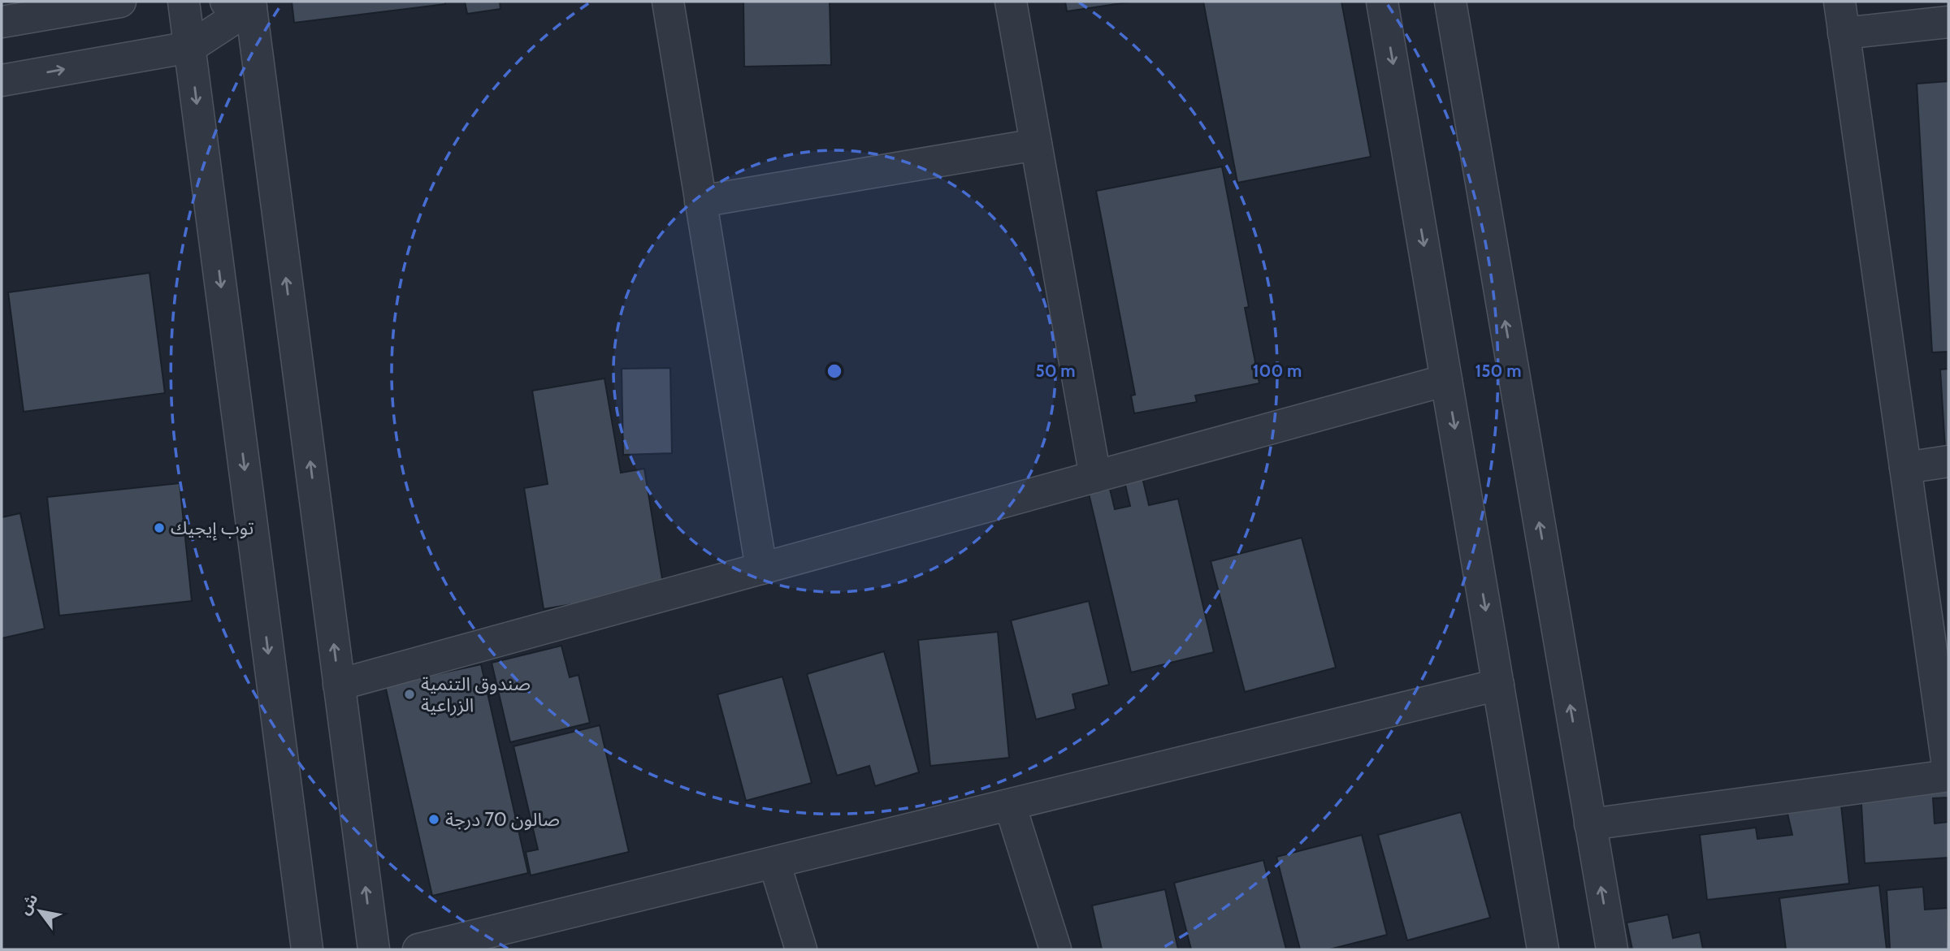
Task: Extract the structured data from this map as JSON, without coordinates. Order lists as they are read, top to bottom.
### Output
{
  "places": ["توب إيجيك", "صندوق التنمية الزراعية", "صالون 70 درجة"],
  "north": "top left",
  "rings": ["50 m", "100 m", "150 m"]
}
